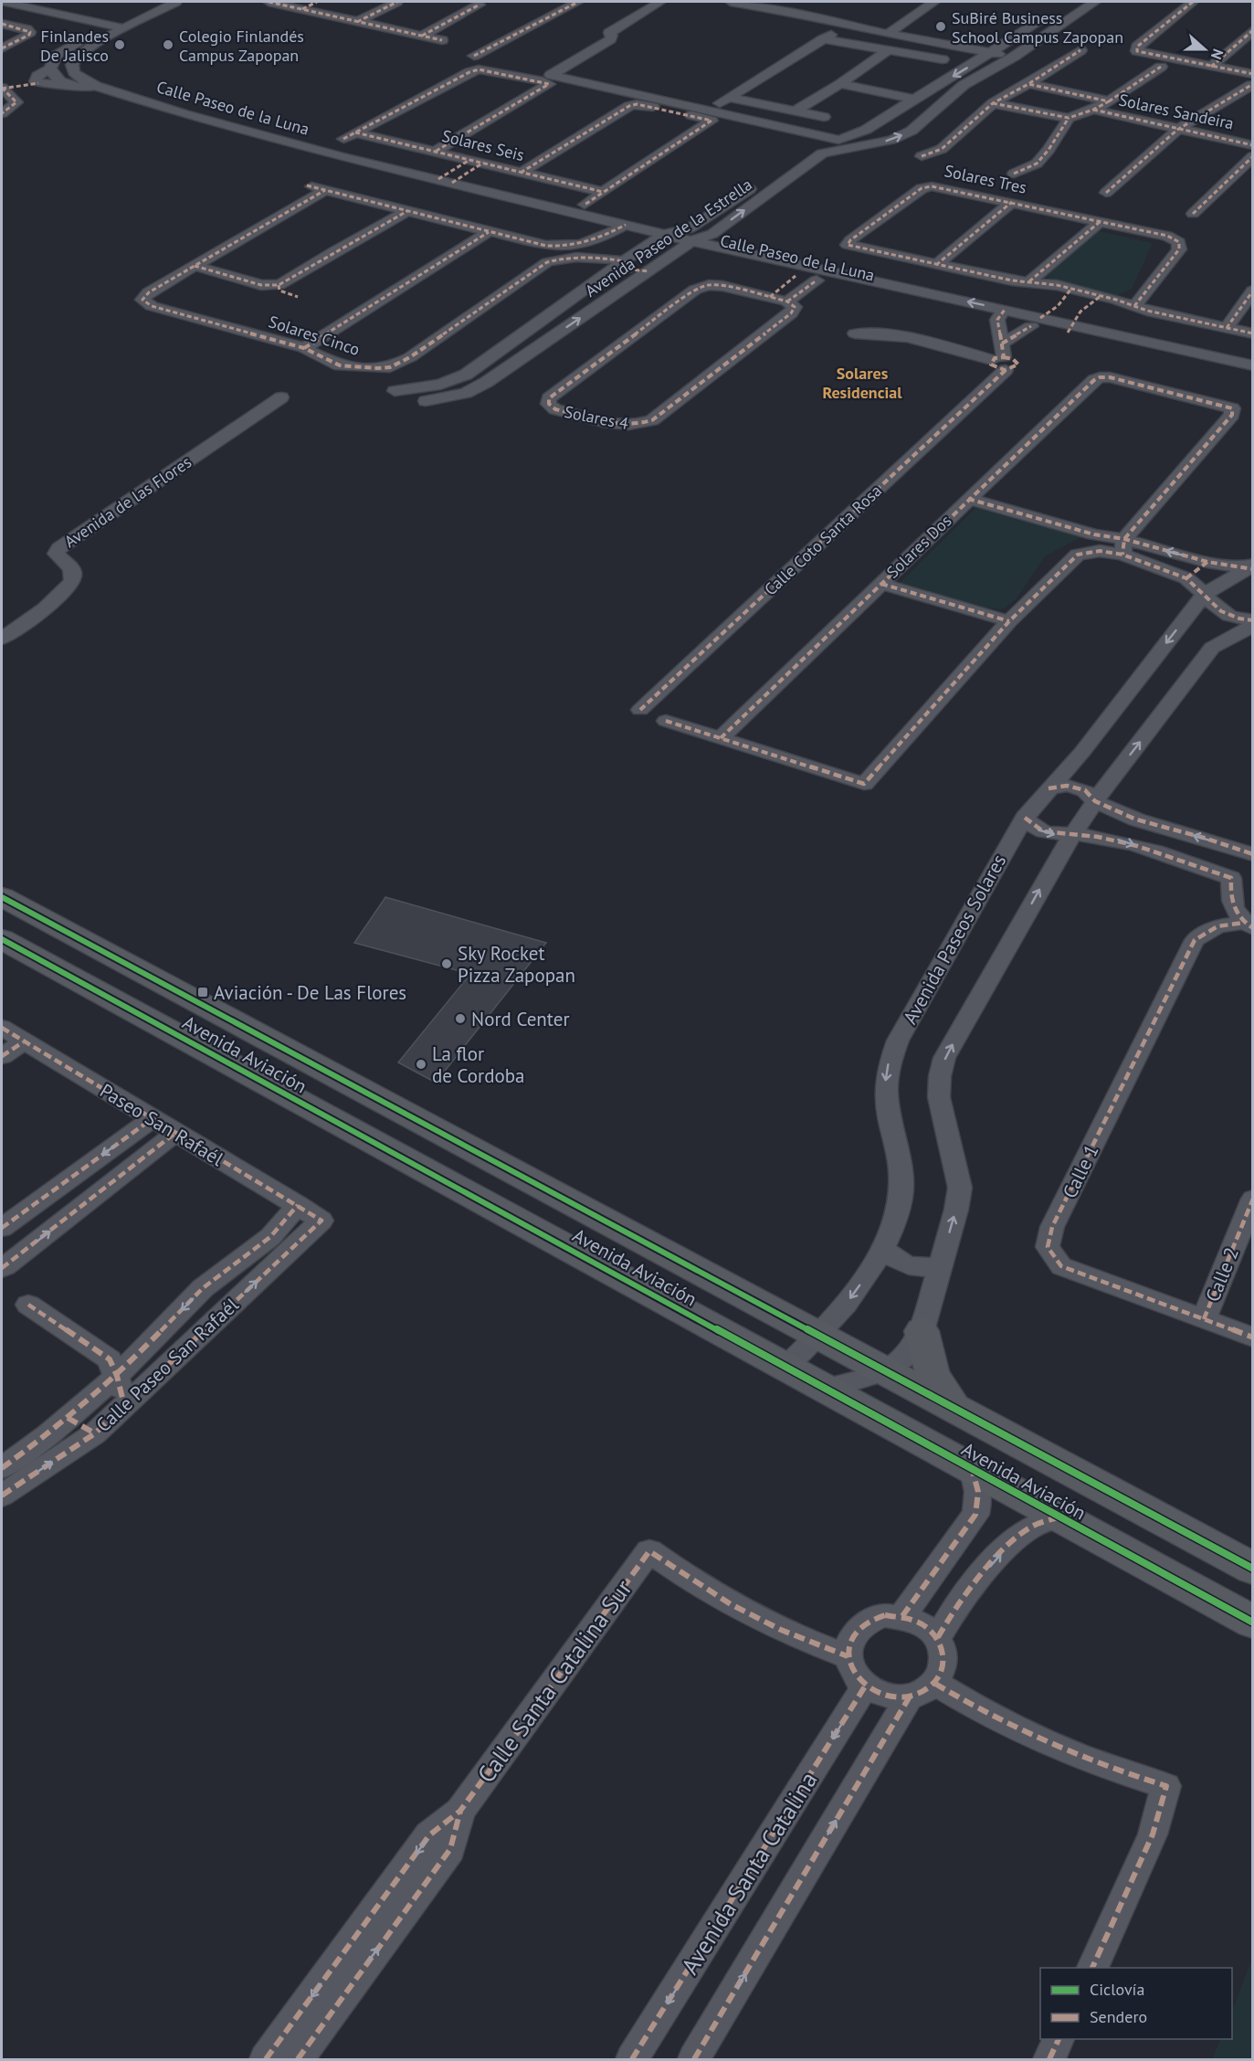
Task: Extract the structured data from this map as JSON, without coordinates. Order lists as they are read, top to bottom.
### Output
{
  "streets": {
    "main road": ["Avenida Aviación"],
    "street": [
      "Calle Paseo de la Luna",
      "Solares Sandeira",
      "Solares Seis",
      "Solares Tres",
      "Avenida Paseo de la Estrella",
      "Solares Cinco",
      "Solares 4",
      "Avenida de las Flores",
      "Calle Coto Santa Rosa",
      "Solares Dos",
      "Avenida Paseos Solares",
      "Paseo San Rafaél",
      "Calle 1",
      "Calle 2",
      "Calle Paseo San Rafaél",
      "Calle Santa Catalina Sur",
      "Avenida Santa Catalina"
    ]
  },
  "crossings": [
    ["Calle Paseo de la Luna", "Avenida Paseo de la Estrella"],
    ["Calle Paseo de la Luna", "Calle Coto Santa Rosa"],
    ["Solares Tres", "Calle Coto Santa Rosa"],
    ["Solares Dos", "Avenida Paseos Solares"],
    ["Avenida Paseos Solares", "Avenida Aviación"],
    ["Paseo San Rafaél", "Calle Paseo San Rafaél"],
    ["Calle 1", "Calle 2"],
    ["Calle Santa Catalina Sur", "Avenida Santa Catalina"]
  ],
  "districts": ["Solares Residencial"],
  "places": {
    "other": [
      "SuBiré Business School Campus Zapopan",
      "Finlandes De Jalisco",
      "Colegio Finlandés Campus Zapopan",
      "Sky Rocket Pizza Zapopan",
      "Nord Center",
      "La flor de Cordoba"
    ],
    "transit": ["Aviación - De Las Flores"]
  },
  "legend": ["Ciclovía", "Sendero"],
  "north": "right"
}
